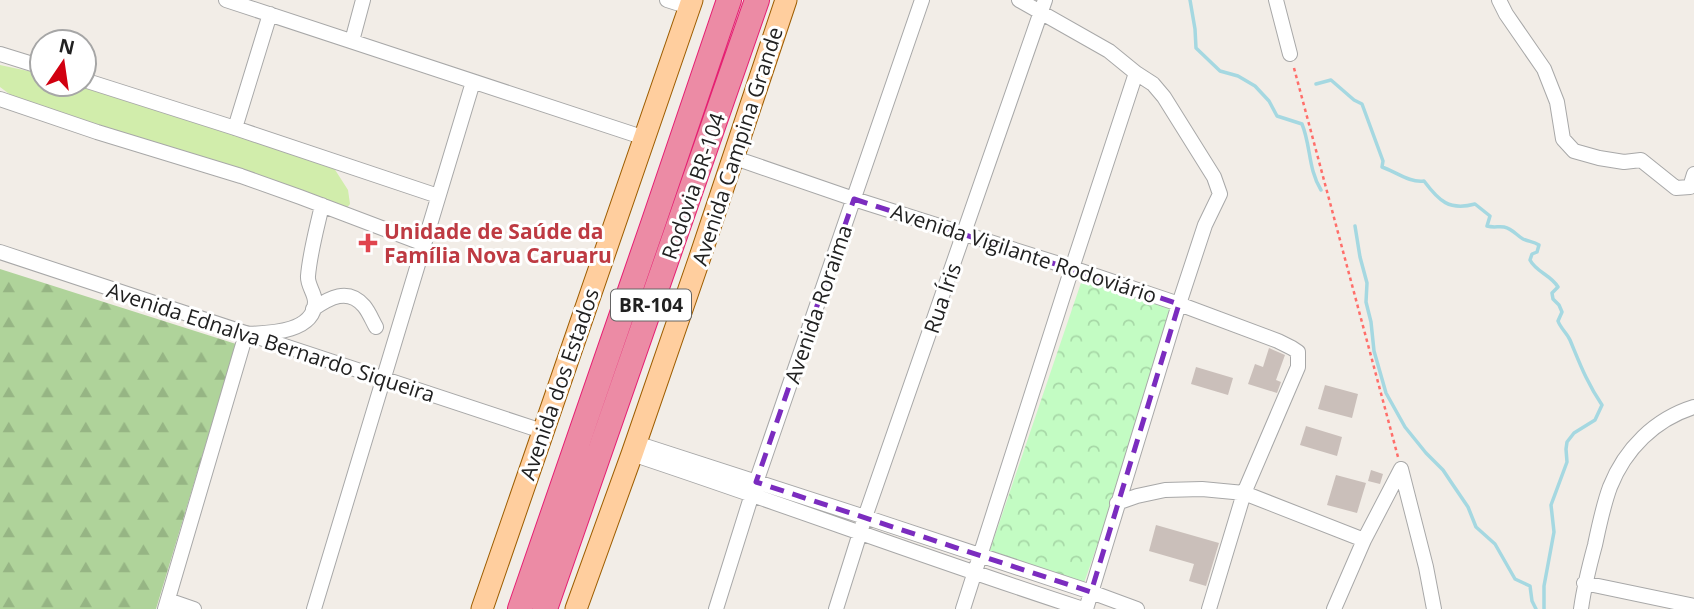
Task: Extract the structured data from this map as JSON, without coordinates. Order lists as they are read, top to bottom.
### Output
{
  "streets": {
    "highway": ["Rodovia BR-104", "BR-104"],
    "main road": ["Avenida Campina Grande", "Avenida dos Estados"],
    "street": [
      "Avenida Vigilante Rodoviário",
      "Rua Íris",
      "Avenida Roraima",
      "Avenida Ednalva Bernardo Siqueira"
    ]
  },
  "crossings": [
    ["Avenida Campina Grande", "Avenida Vigilante Rodoviário"],
    ["Avenida Vigilante Rodoviário", "Rua Íris"],
    ["Avenida Vigilante Rodoviário", "Avenida Roraima"],
    ["Avenida Ednalva Bernardo Siqueira", "Avenida dos Estados"]
  ],
  "places": {
    "health": ["Unidade de Saúde da Família Nova Caruaru"]
  },
  "north": "top"
}
